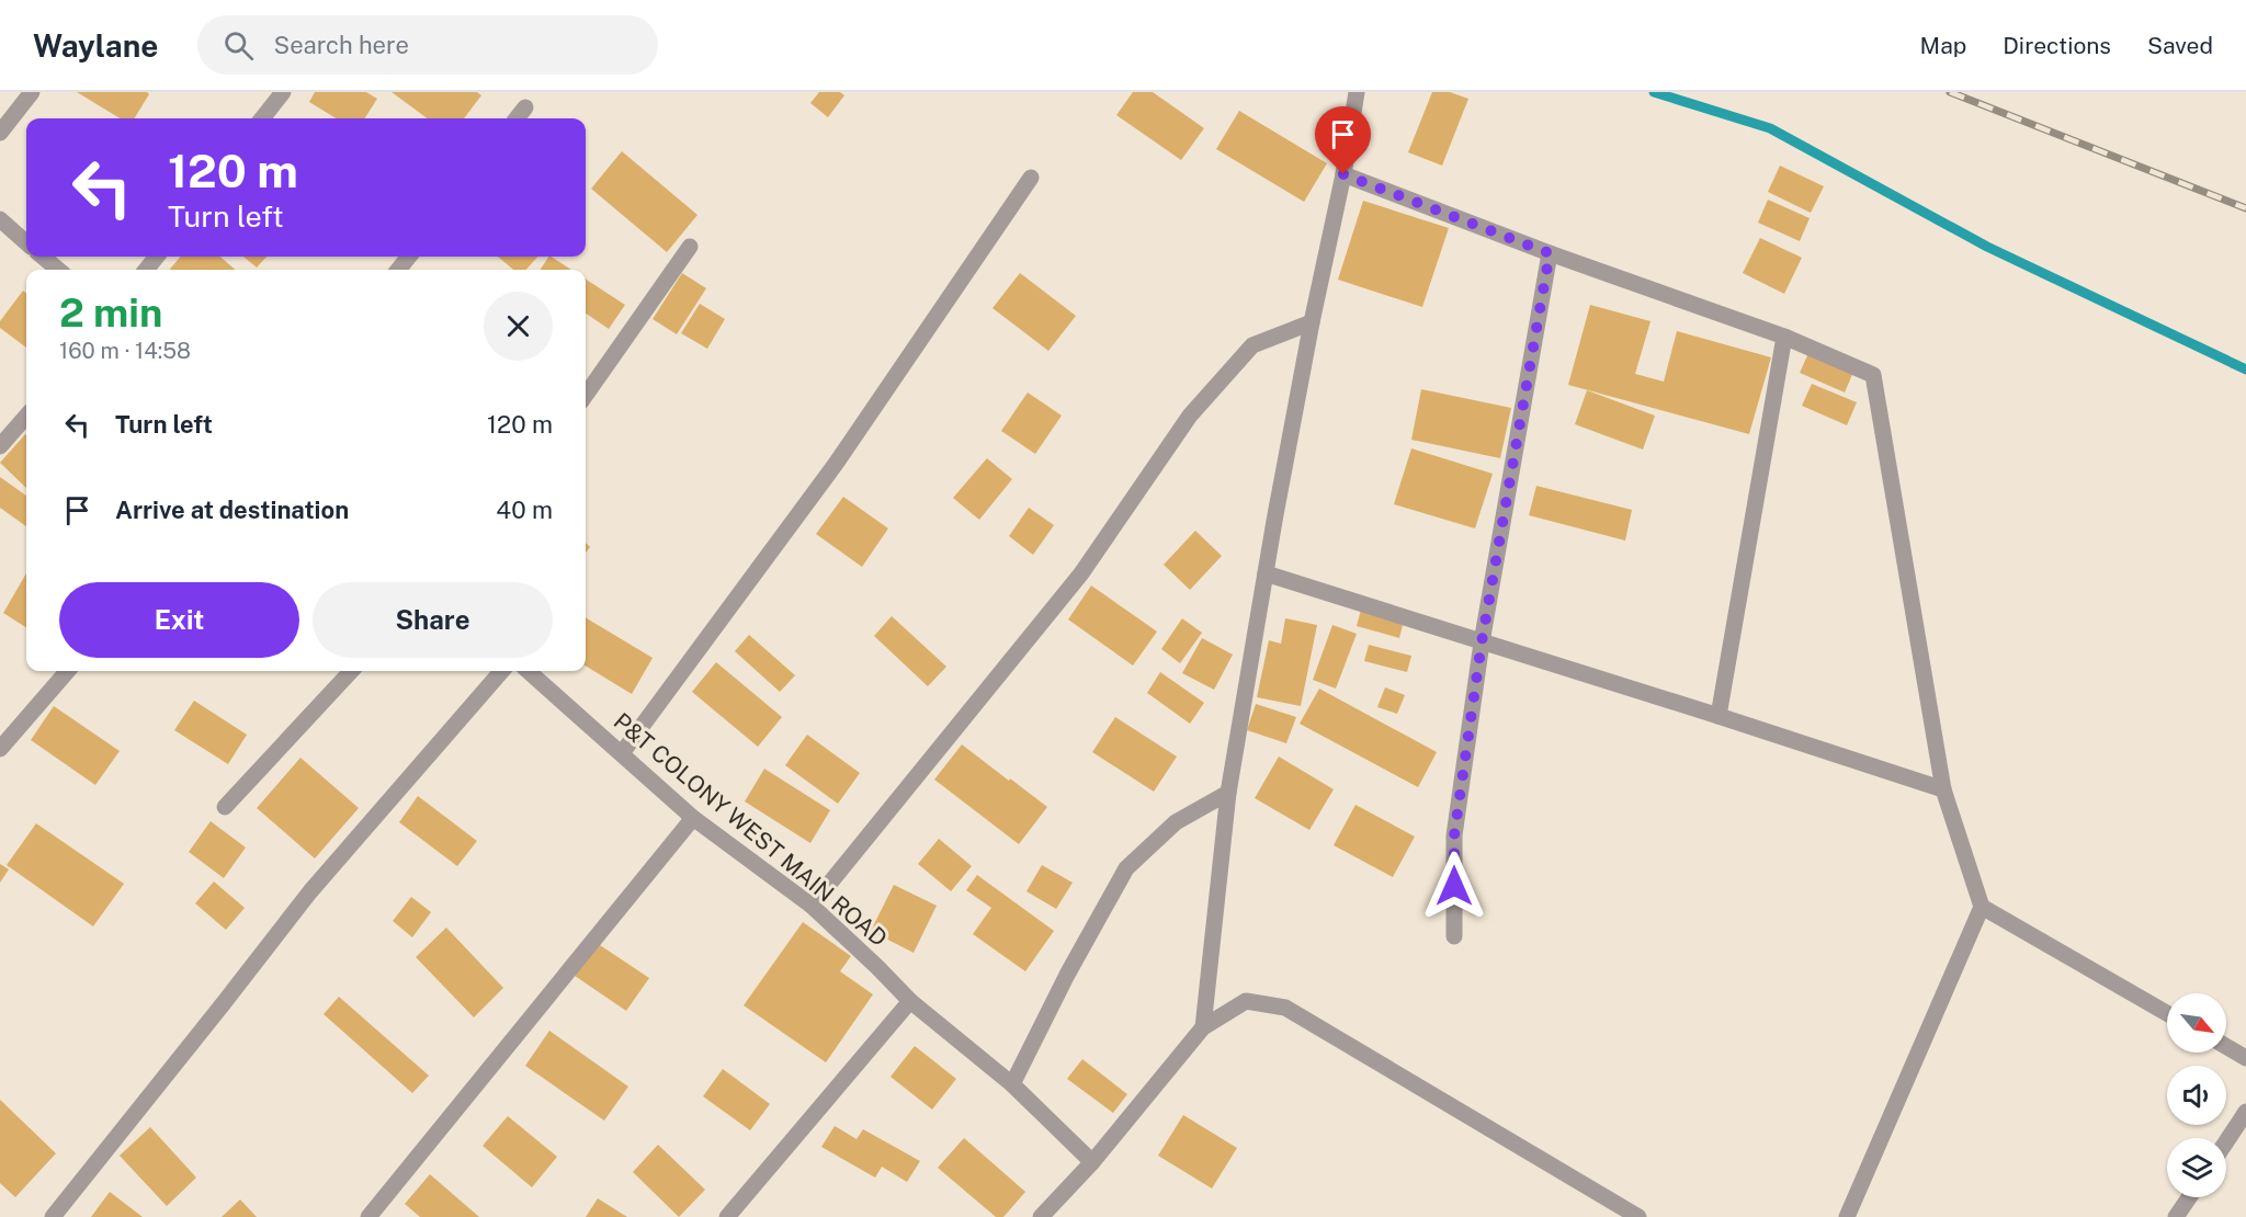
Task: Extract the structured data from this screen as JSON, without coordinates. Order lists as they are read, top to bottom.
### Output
{
  "streets": {
    "street": ["P&T COLONY WEST MAIN ROAD"]
  },
  "north": "bottom right",
  "page": {
    "header": "Waylane",
    "search": "Search here",
    "nav": ["Map", "Directions", "Saved"],
    "turn": ["120 m", "Turn left"],
    "heading": ["2 min", "160 m · 14:58"],
    "list": [
      {
        "name": "Turn left",
        "value": "120 m"
      },
      {
        "name": "Arrive at destination",
        "value": "40 m"
      }
    ],
    "buttons": ["Exit", "Share"]
  }
}
